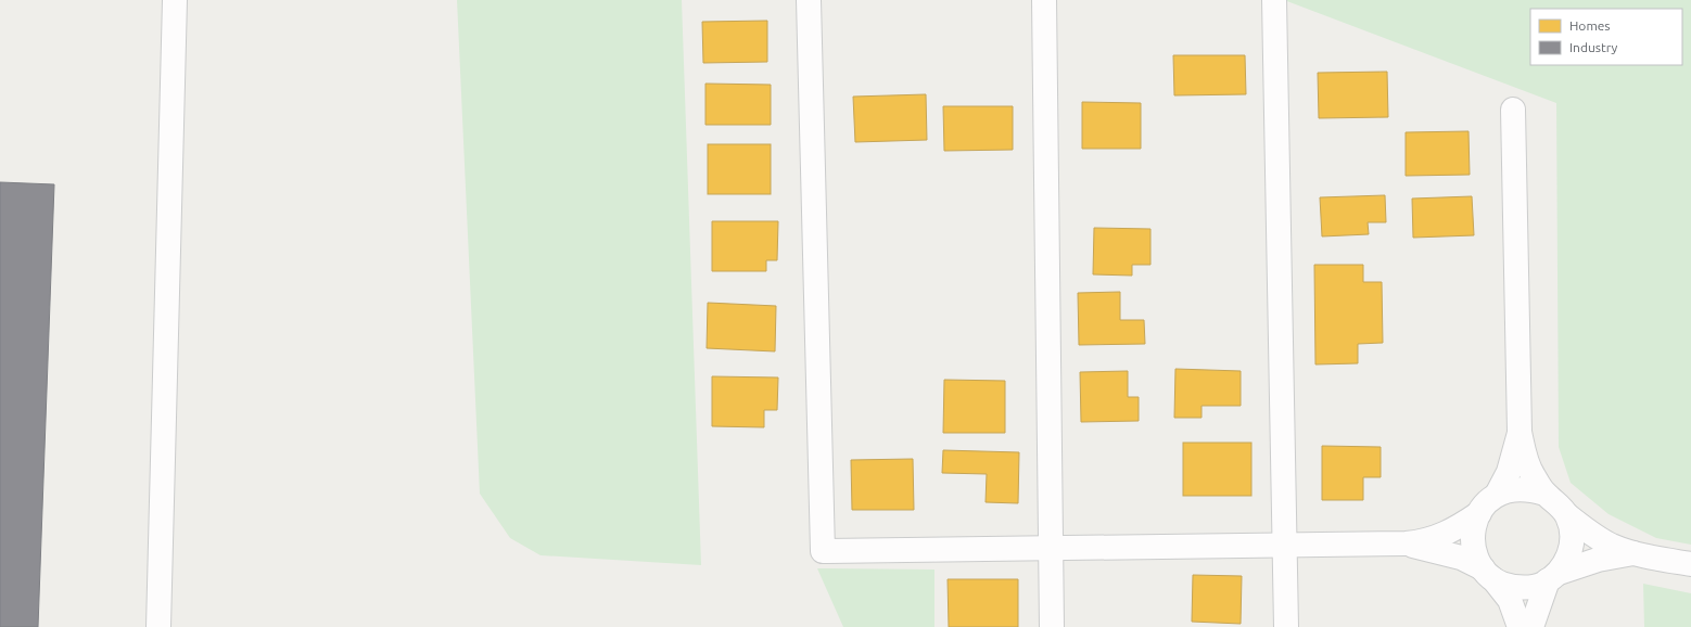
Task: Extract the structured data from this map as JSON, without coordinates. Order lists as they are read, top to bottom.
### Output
{
  "legend": ["Homes", "Industry"]
}
